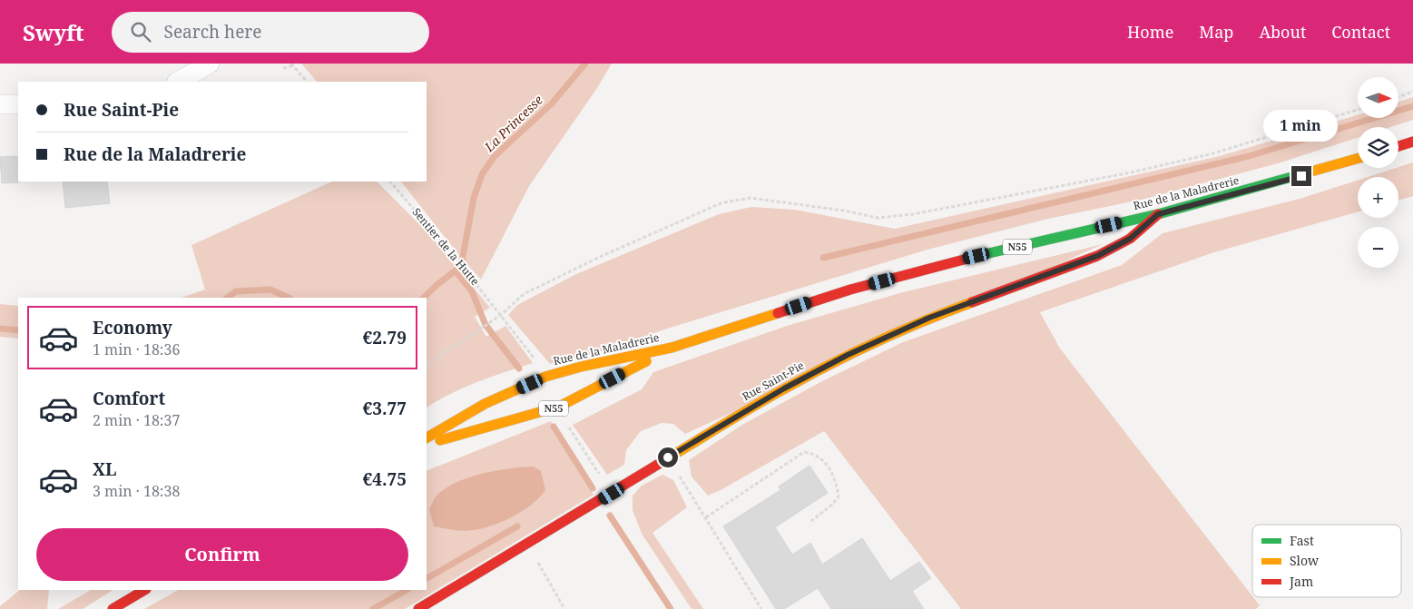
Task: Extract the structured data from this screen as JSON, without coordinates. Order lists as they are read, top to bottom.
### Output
{
  "streets": {
    "main road": ["Rue de la Maladrerie", "N55", "Rue Saint-Pie"],
    "path": ["Sentier de la Hutte"]
  },
  "crossings": [
    ["Rue de la Maladrerie", "Rue Saint-Pie"]
  ],
  "water": ["La Princesse"],
  "legend": ["Fast", "Slow", "Jam"],
  "north": "right",
  "page": {
    "header": "Swyft",
    "search": "Search here",
    "nav": [
      "Home",
      "Map",
      "About",
      "Contact"
    ],
    "map_buttons": ["+", "−"],
    "banner": ["Rue Saint-Pie", "Rue de la Maladrerie"],
    "bubble": "1 min",
    "list": [
      {
        "name": "Economy",
        "note": "1 min · 18:36",
        "value": "€2.79"
      },
      {
        "name": "Comfort",
        "note": "2 min · 18:37",
        "value": "€3.77"
      },
      {
        "name": "XL",
        "note": "3 min · 18:38",
        "value": "€4.75"
      }
    ],
    "buttons": "Confirm"
  }
}
